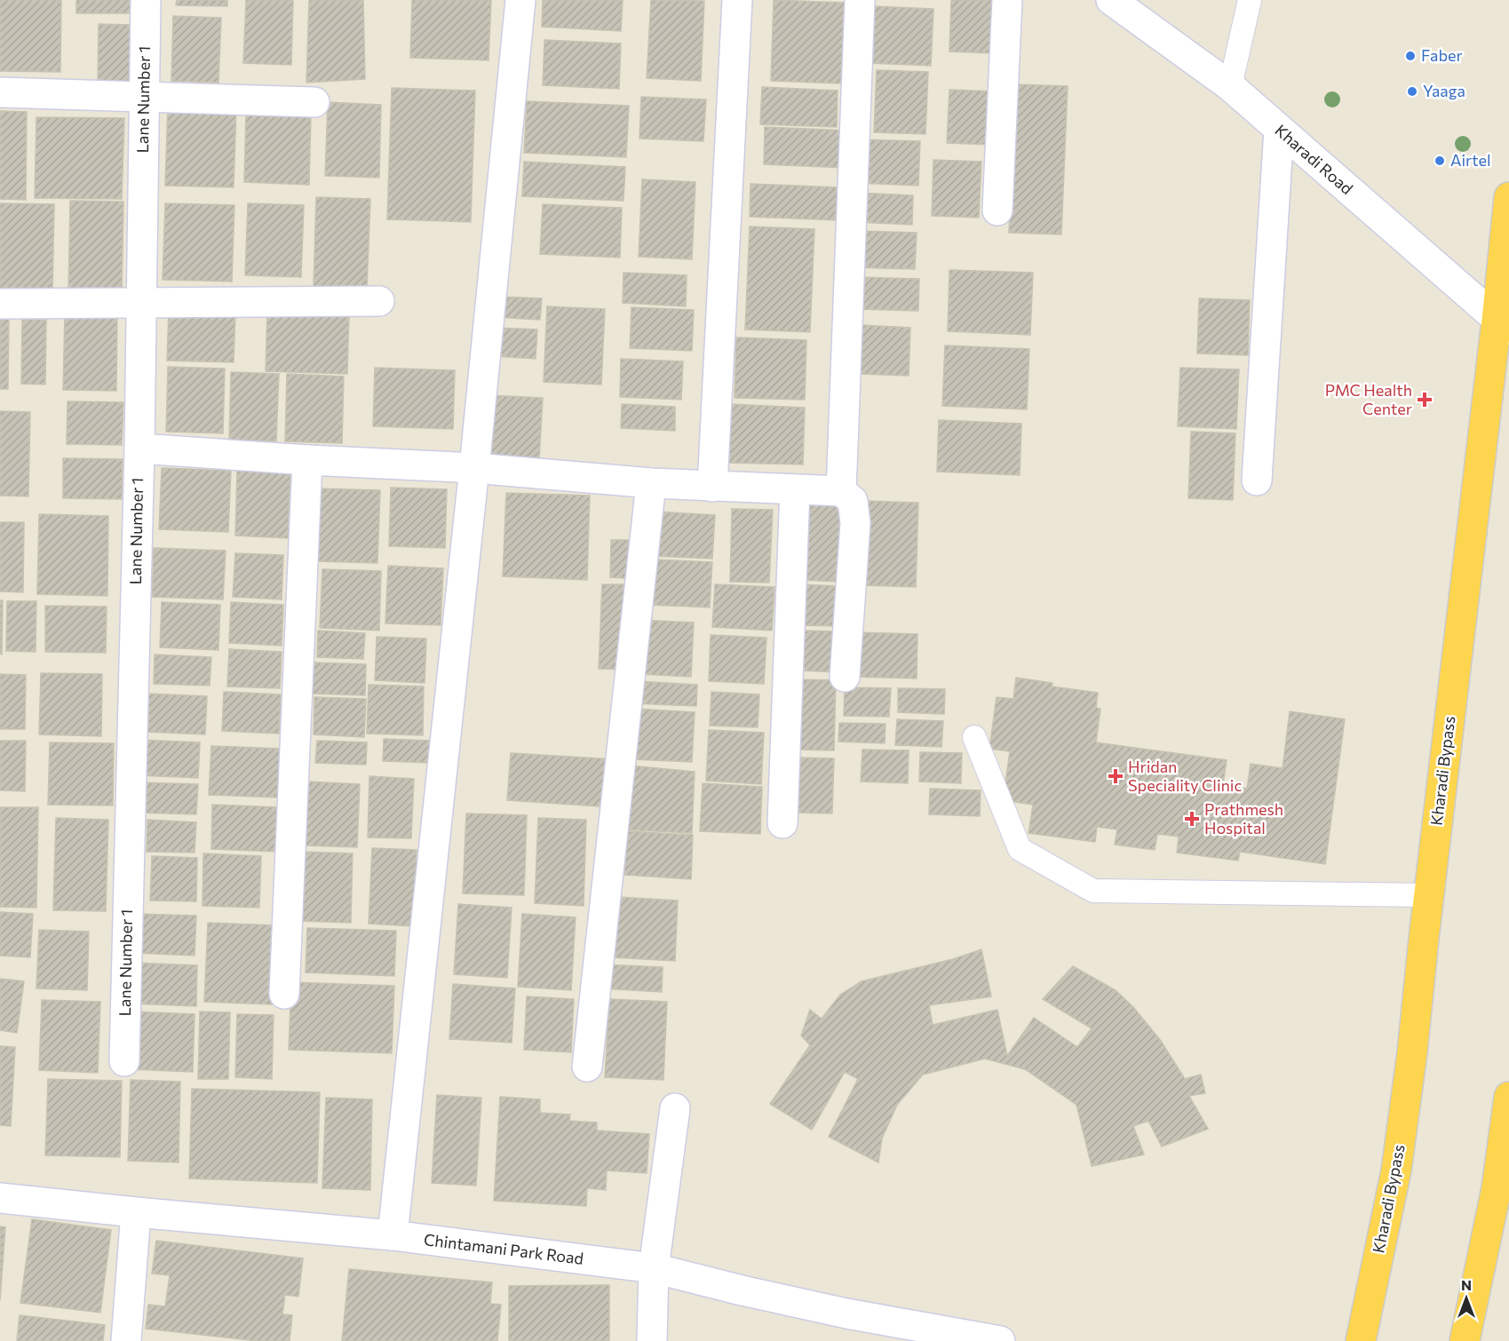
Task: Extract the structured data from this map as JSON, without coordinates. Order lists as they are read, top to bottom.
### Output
{
  "streets": {
    "highway": ["Kharadi Bypass"],
    "street": ["Lane Number 1", "Kharadi Road", "Chintamani Park Road"]
  },
  "crossings": [
    ["Kharadi Road", "Kharadi Bypass"]
  ],
  "places": {
    "other": ["Faber", "Yaaga", "Airtel"],
    "health": ["PMC Health Center", "Hridan Speciality Clinic", "Prathmesh Hospital"]
  },
  "north": "top"
}
